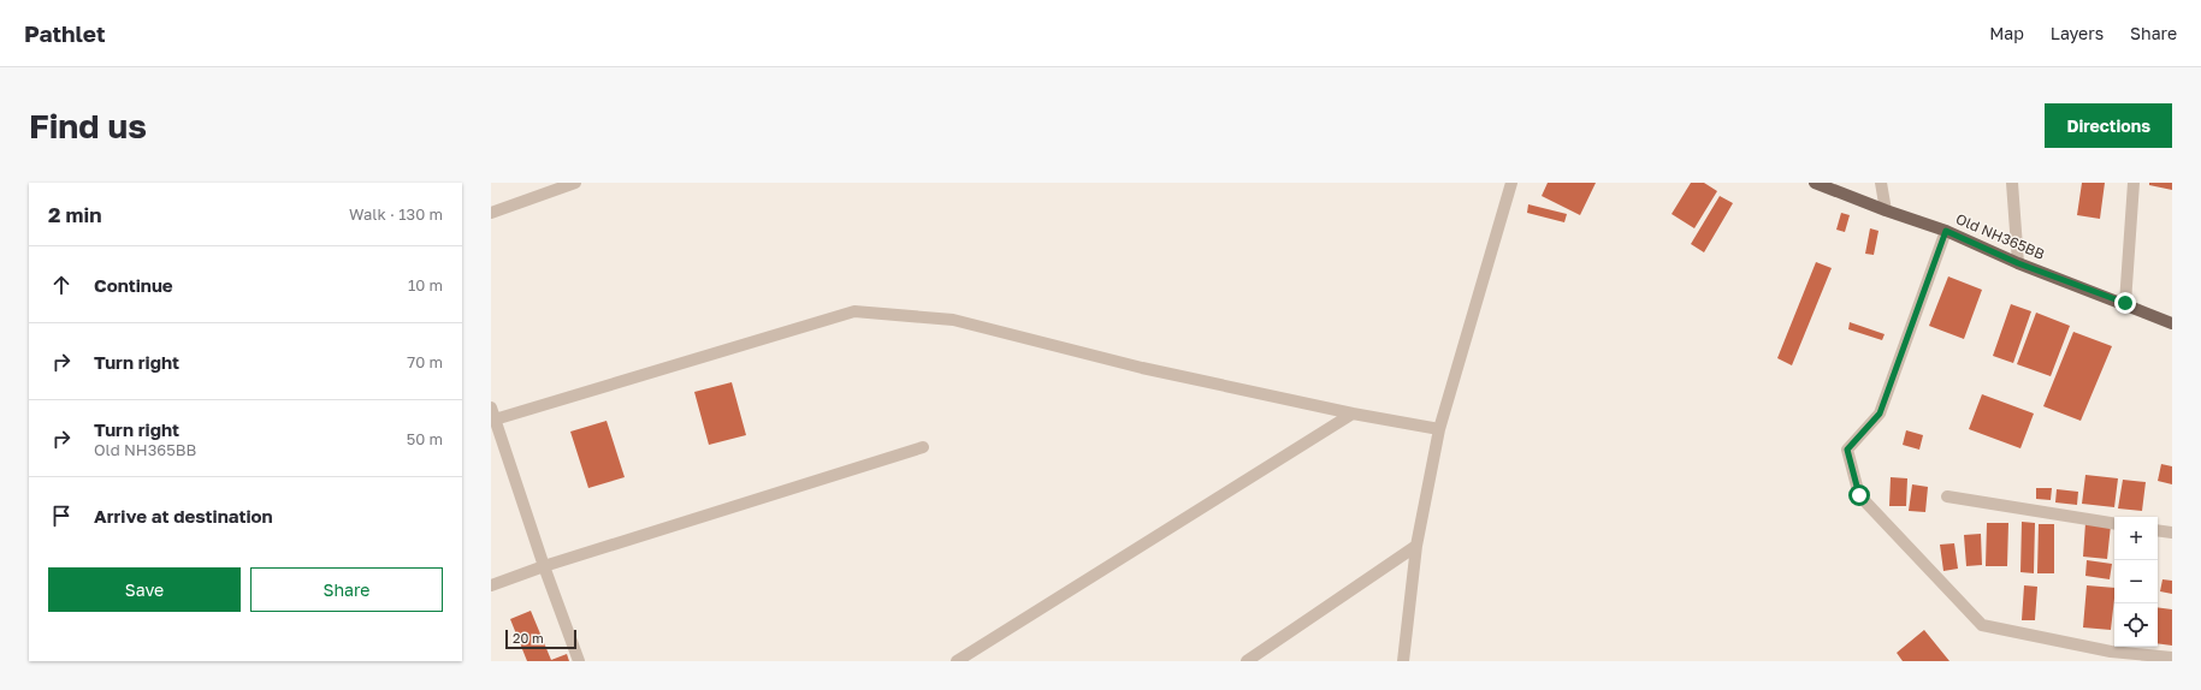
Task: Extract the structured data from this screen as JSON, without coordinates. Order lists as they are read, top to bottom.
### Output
{
  "streets": {
    "main road": ["Old NH365BB"]
  },
  "scale_bar": "20 m",
  "page": {
    "header": "Pathlet",
    "nav": ["Map", "Layers", "Share"],
    "buttons": [
      "Directions",
      ["Save", "Share"]
    ],
    "title": "Find us",
    "heading": ["2 min", "Walk · 130 m"],
    "list": [
      ["Continue", "10 m"],
      ["Turn right", "70 m"],
      ["Turn right", "Old NH365BB", "50 m"],
      "Arrive at destination"
    ],
    "map_buttons": ["+", "−"],
    "scale": "20 m"
  }
}
